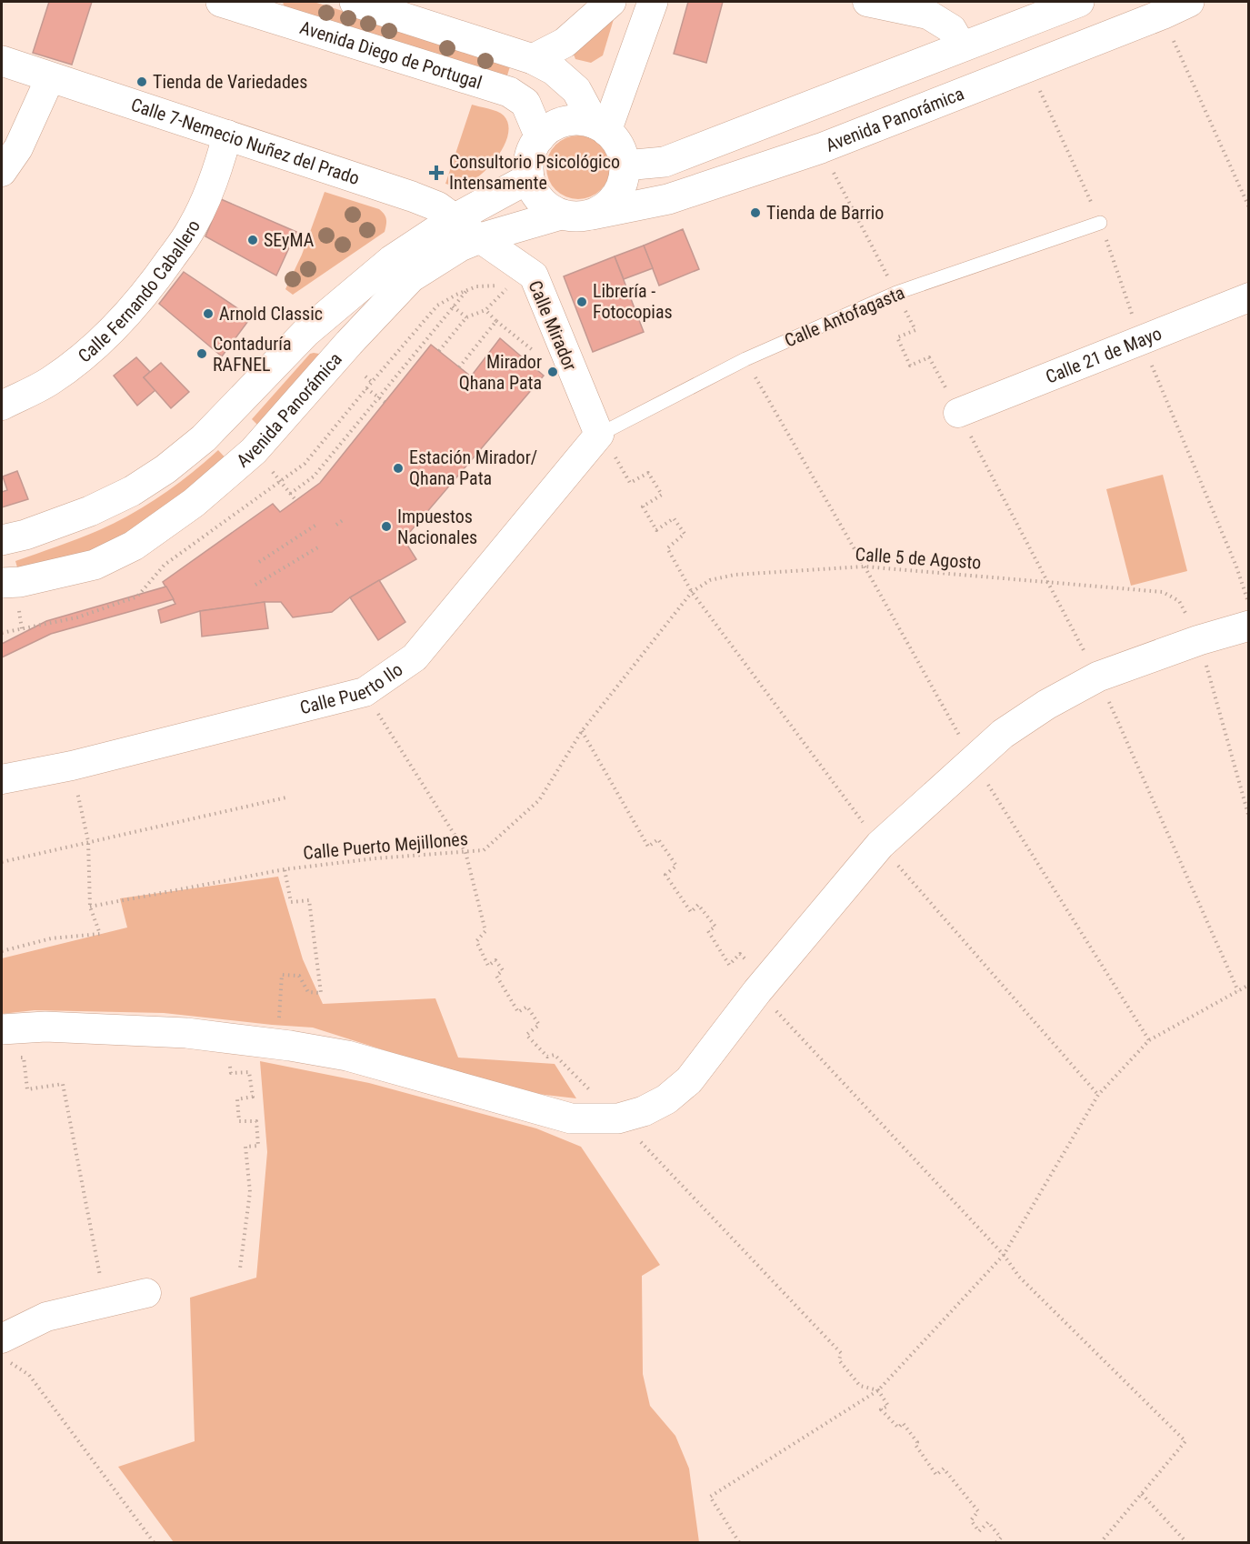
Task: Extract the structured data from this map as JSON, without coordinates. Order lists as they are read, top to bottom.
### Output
{
  "streets": {
    "main road": ["Avenida Diego de Portugal", "Avenida Panorámica", "Calle 7-Nemecio Nuñez del Prado"],
    "street": [
      "Calle Fernando Caballero",
      "Calle Mirador",
      "Calle 21 de Mayo",
      "Calle Puerto Ilo"
    ],
    "lane": ["Calle Antofagasta"],
    "path": ["Calle 5 de Agosto", "Calle Puerto Mejillones"]
  },
  "crossings": [
    ["Avenida Diego de Portugal", "Avenida Panorámica"],
    ["Avenida Panorámica", "Calle 7-Nemecio Nuñez del Prado"],
    ["Avenida Panorámica", "Calle Mirador"],
    ["Calle 7-Nemecio Nuñez del Prado", "Calle Fernando Caballero"],
    ["Calle 7-Nemecio Nuñez del Prado", "Calle Mirador"],
    ["Calle Antofagasta", "Calle Mirador"],
    ["Calle Antofagasta", "Calle Puerto Ilo"],
    ["Calle Mirador", "Calle Puerto Ilo"],
    ["Calle 5 de Agosto", "Calle Puerto Mejillones"]
  ],
  "places": {
    "other": [
      "Tienda de Variedades",
      "Tienda de Barrio",
      "SEyMA",
      "Librería - Fotocopias",
      "Arnold Classic",
      "Contaduría RAFNEL",
      "Mirador Qhana Pata",
      "Estación Mirador/ Qhana Pata",
      "Impuestos Nacionales"
    ],
    "health": ["Consultorio Psicológico Intensamente"]
  }
}
